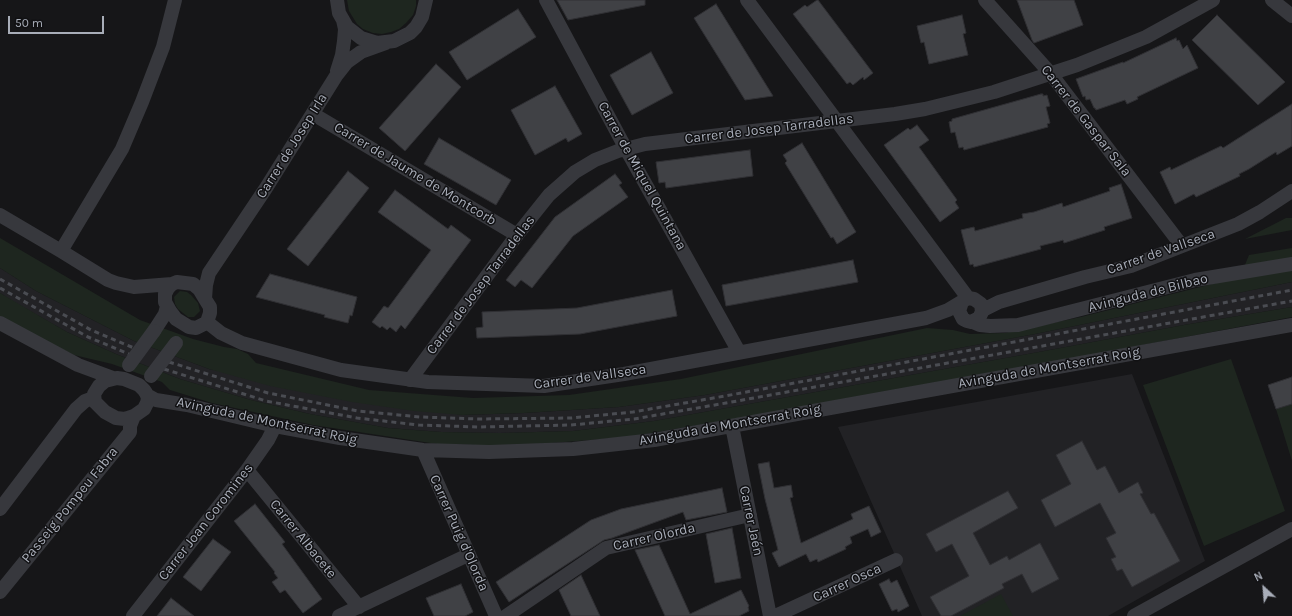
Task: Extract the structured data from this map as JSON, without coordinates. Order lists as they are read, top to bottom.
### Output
{
  "streets": {
    "street": [
      "Carrer de Gaspar Sala",
      "Carrer de Josep Tarradellas",
      "Carrer de Josep Irla",
      "Carrer de Jaume de Montcorb",
      "Carrer de Miquel Quintana",
      "Carrer de Vallseca",
      "Avinguda de Bilbao",
      "Avinguda de Montserrat Roig",
      "Passeig Pompeu Fabra",
      "Carrer Jaén",
      "Carrer Joan Coromines",
      "Carrer Puig d'Olorda",
      "Carrer Olorda",
      "Carrer Albacete",
      "Carrer Osca"
    ]
  },
  "crossings": [
    ["Carrer de Gaspar Sala", "Carrer de Josep Tarradellas"],
    ["Carrer de Gaspar Sala", "Carrer de Vallseca"],
    ["Carrer de Josep Tarradellas", "Carrer de Jaume de Montcorb"],
    ["Carrer de Josep Tarradellas", "Carrer de Miquel Quintana"],
    ["Carrer de Josep Tarradellas", "Carrer de Vallseca"],
    ["Carrer de Josep Irla", "Carrer de Jaume de Montcorb"],
    ["Carrer de Miquel Quintana", "Carrer de Vallseca"],
    ["Carrer de Vallseca", "Avinguda de Bilbao"],
    ["Avinguda de Montserrat Roig", "Passeig Pompeu Fabra"],
    ["Avinguda de Montserrat Roig", "Carrer Jaén"],
    ["Avinguda de Montserrat Roig", "Carrer Joan Coromines"],
    ["Avinguda de Montserrat Roig", "Carrer Puig d'Olorda"],
    ["Carrer Jaén", "Carrer Olorda"],
    ["Carrer Joan Coromines", "Carrer Albacete"]
  ],
  "scale_bar": "50 m",
  "north": "top left"
}
